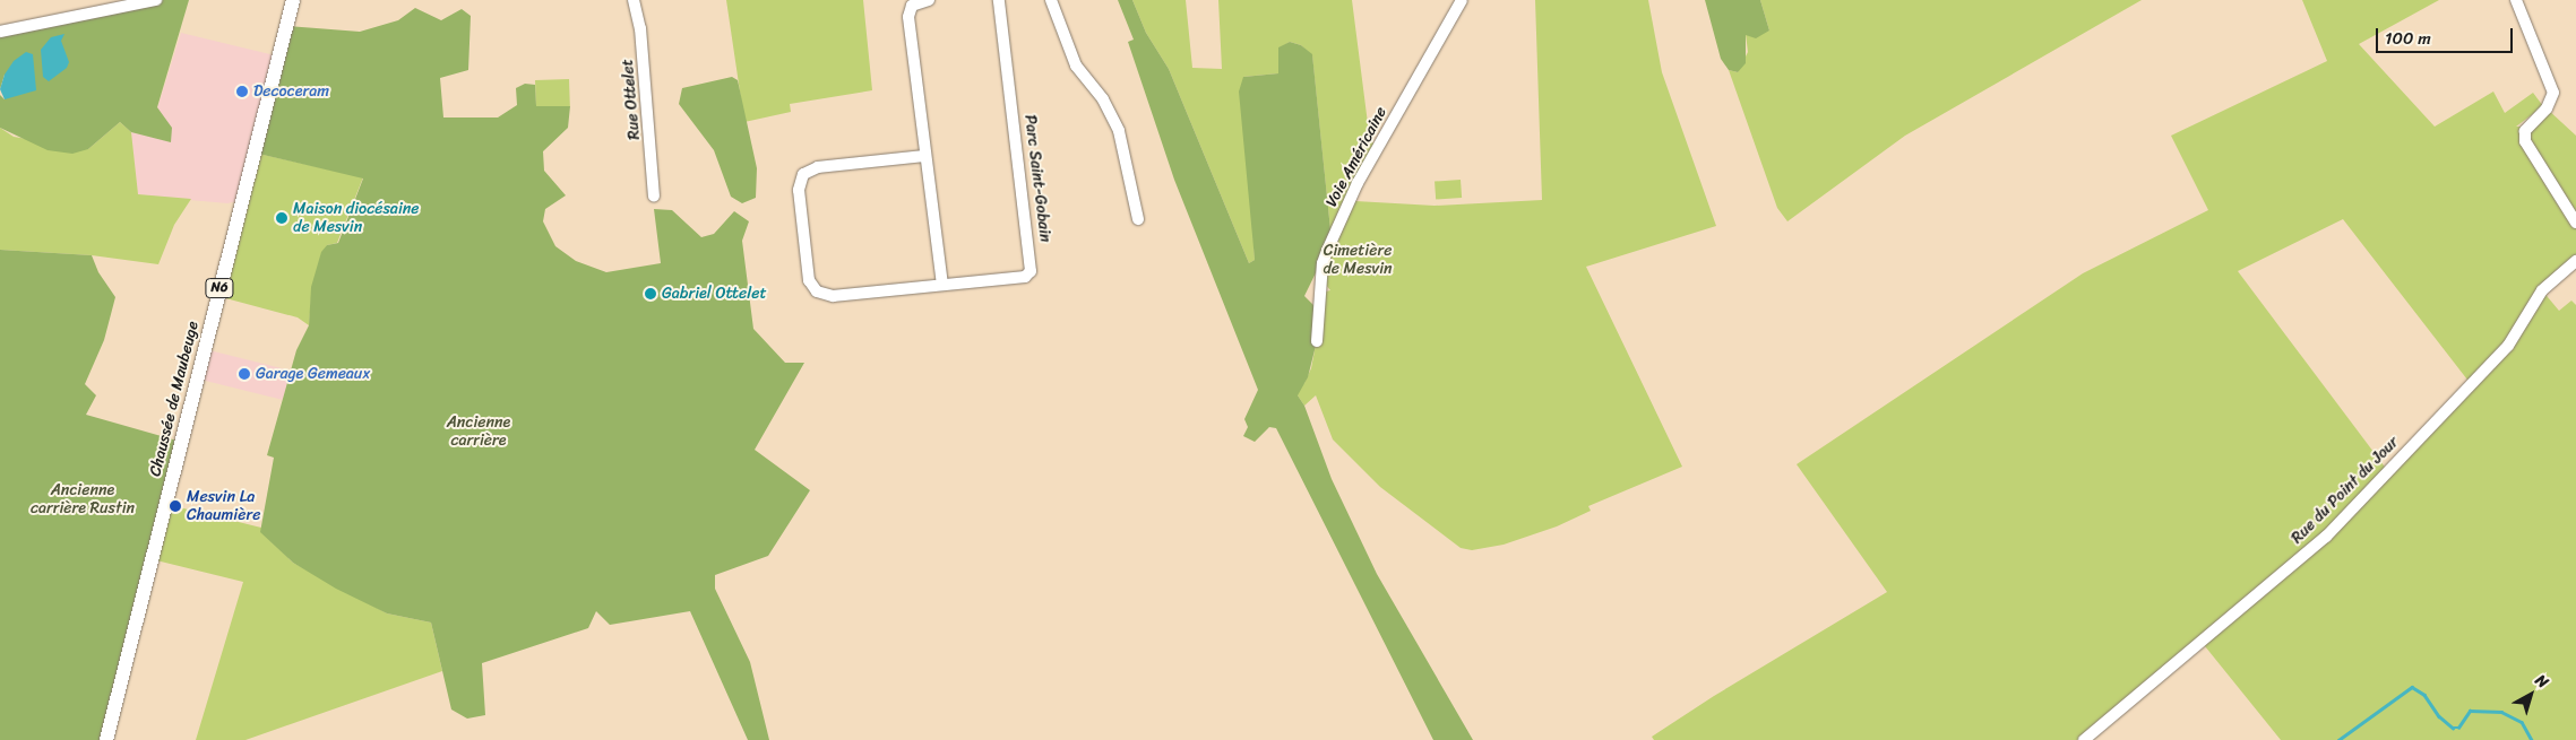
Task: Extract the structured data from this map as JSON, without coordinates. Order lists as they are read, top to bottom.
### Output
{
  "streets": {
    "main road": ["N6", "Chaussée de Maubeuge"],
    "street": [
      "Rue Ottelet",
      "Voie Américaine",
      "Parc Saint-Gobain",
      "Rue du Point du Jour"
    ]
  },
  "parks": ["Cimetière de Mesvin", "Ancienne carrière", "Ancienne carrière Rustin"],
  "places": [
    "Decoceram",
    "Maison diocésaine de Mesvin",
    "Gabriel Ottelet",
    "Garage Gemeaux",
    "Mesvin La Chaumière"
  ],
  "scale_bar": "100 m",
  "north": "top right"
}
